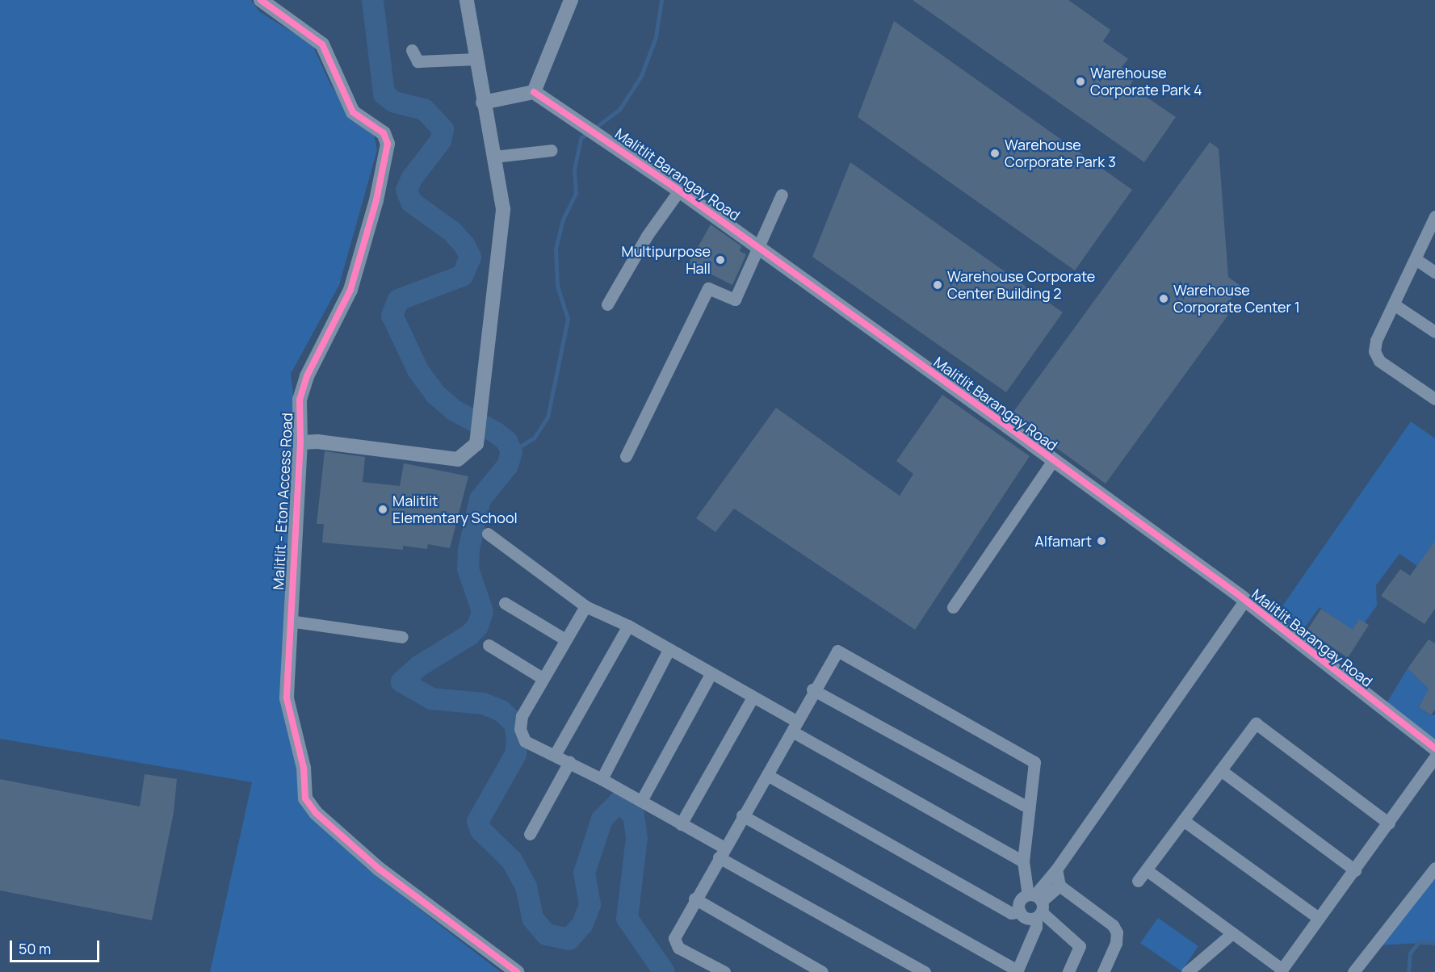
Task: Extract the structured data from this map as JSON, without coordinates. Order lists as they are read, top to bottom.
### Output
{
  "streets": {
    "street": ["Malitlit Barangay Road", "Malitlit - Eton Access Road"]
  },
  "places": [
    "Warehouse Corporate Park 4",
    "Warehouse Corporate Park 3",
    "Multipurpose Hall",
    "Warehouse Corporate Center Building 2",
    "Warehouse Corporate Center 1",
    "Malitlit Elementary School",
    "Alfamart"
  ],
  "scale_bar": "50 m"
}
